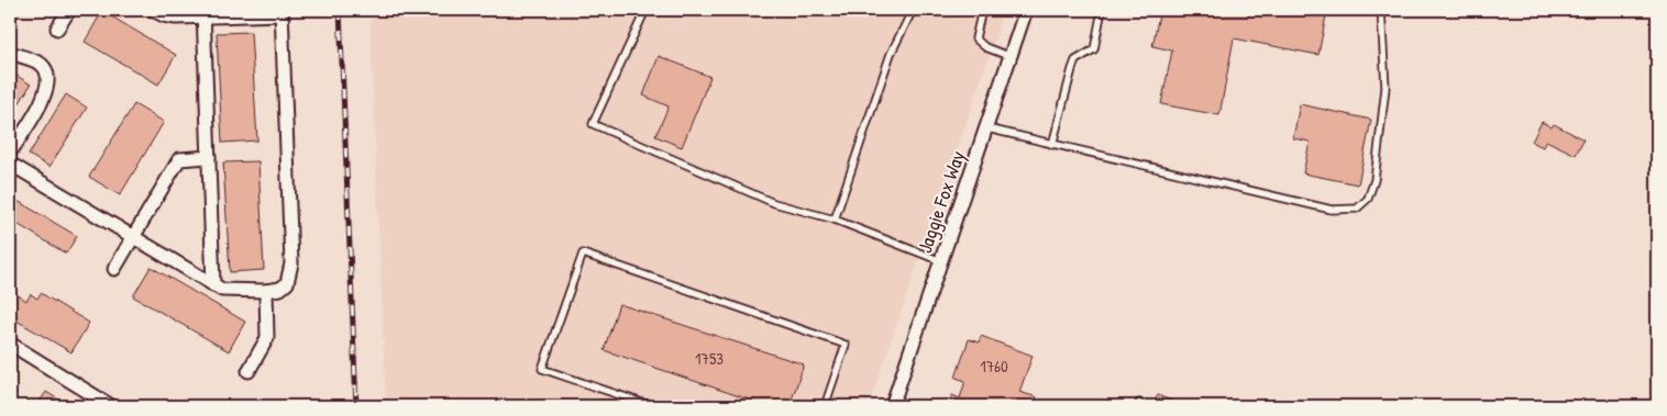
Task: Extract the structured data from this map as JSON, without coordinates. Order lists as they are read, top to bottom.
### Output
{
  "streets": {
    "street": ["Jaggie Fox Way"]
  },
  "house_numbers": ["1753", "1760"]
}
